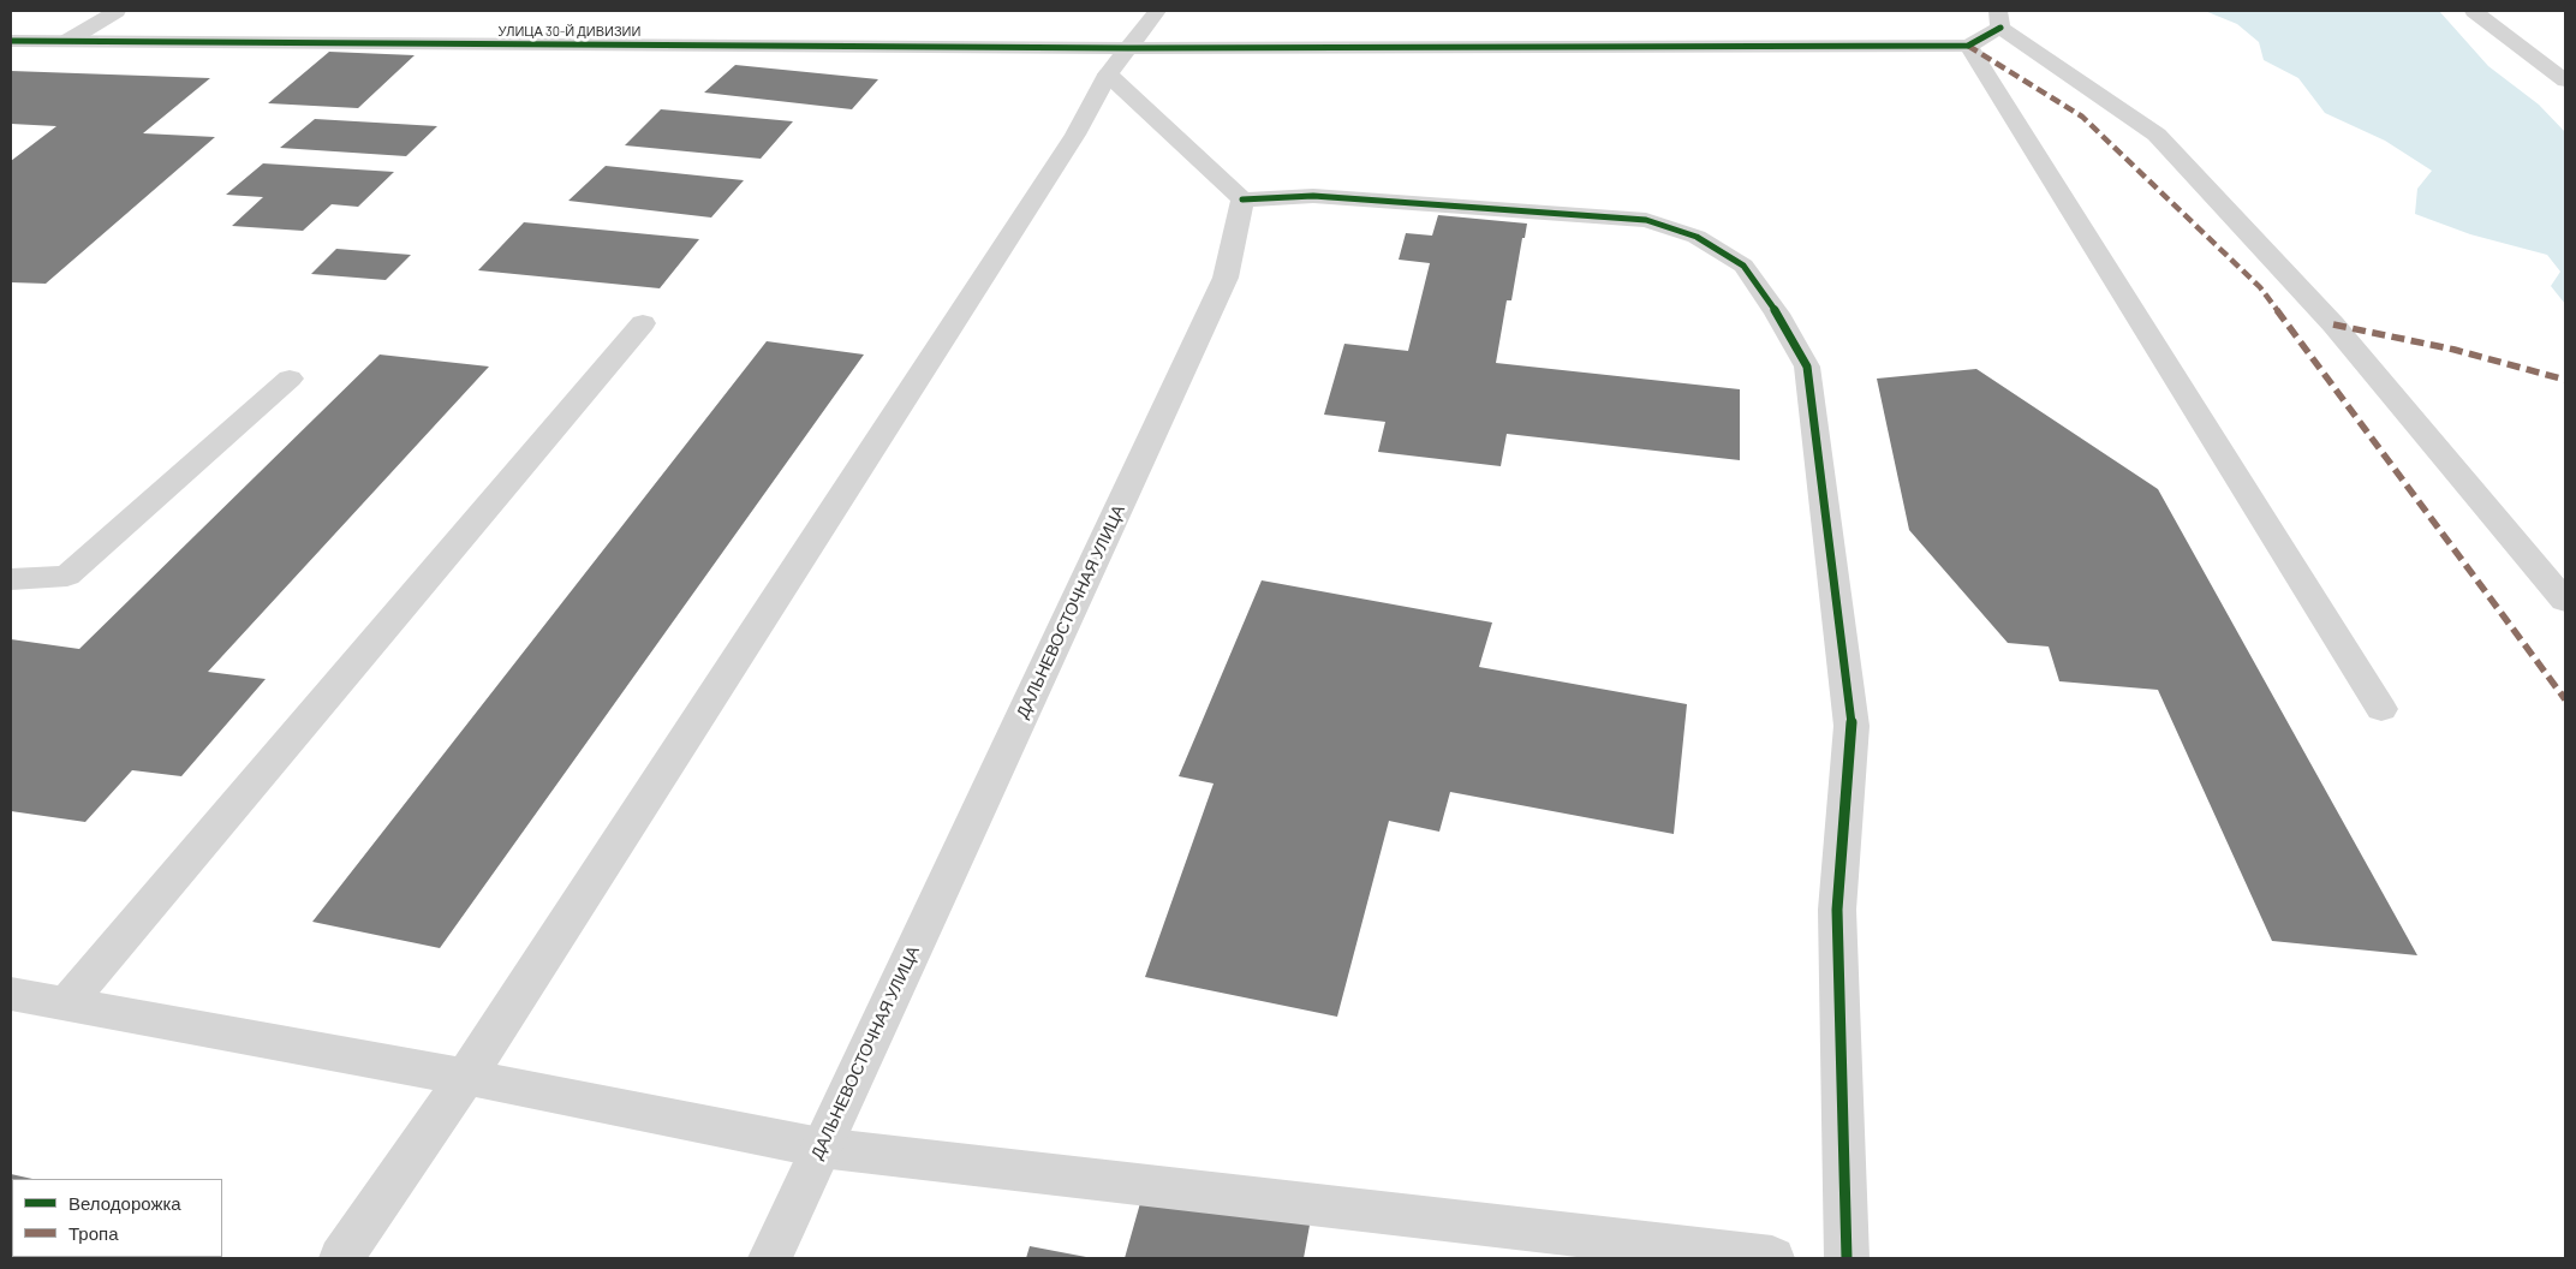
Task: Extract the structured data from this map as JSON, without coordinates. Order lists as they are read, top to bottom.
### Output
{
  "streets": {
    "street": ["УЛИЦА 30-Й ДИВИЗИИ", "ДАЛЬНЕВОСТОЧНАЯ УЛИЦА"]
  },
  "legend": ["Велодорожка", "Тропа"]
}
